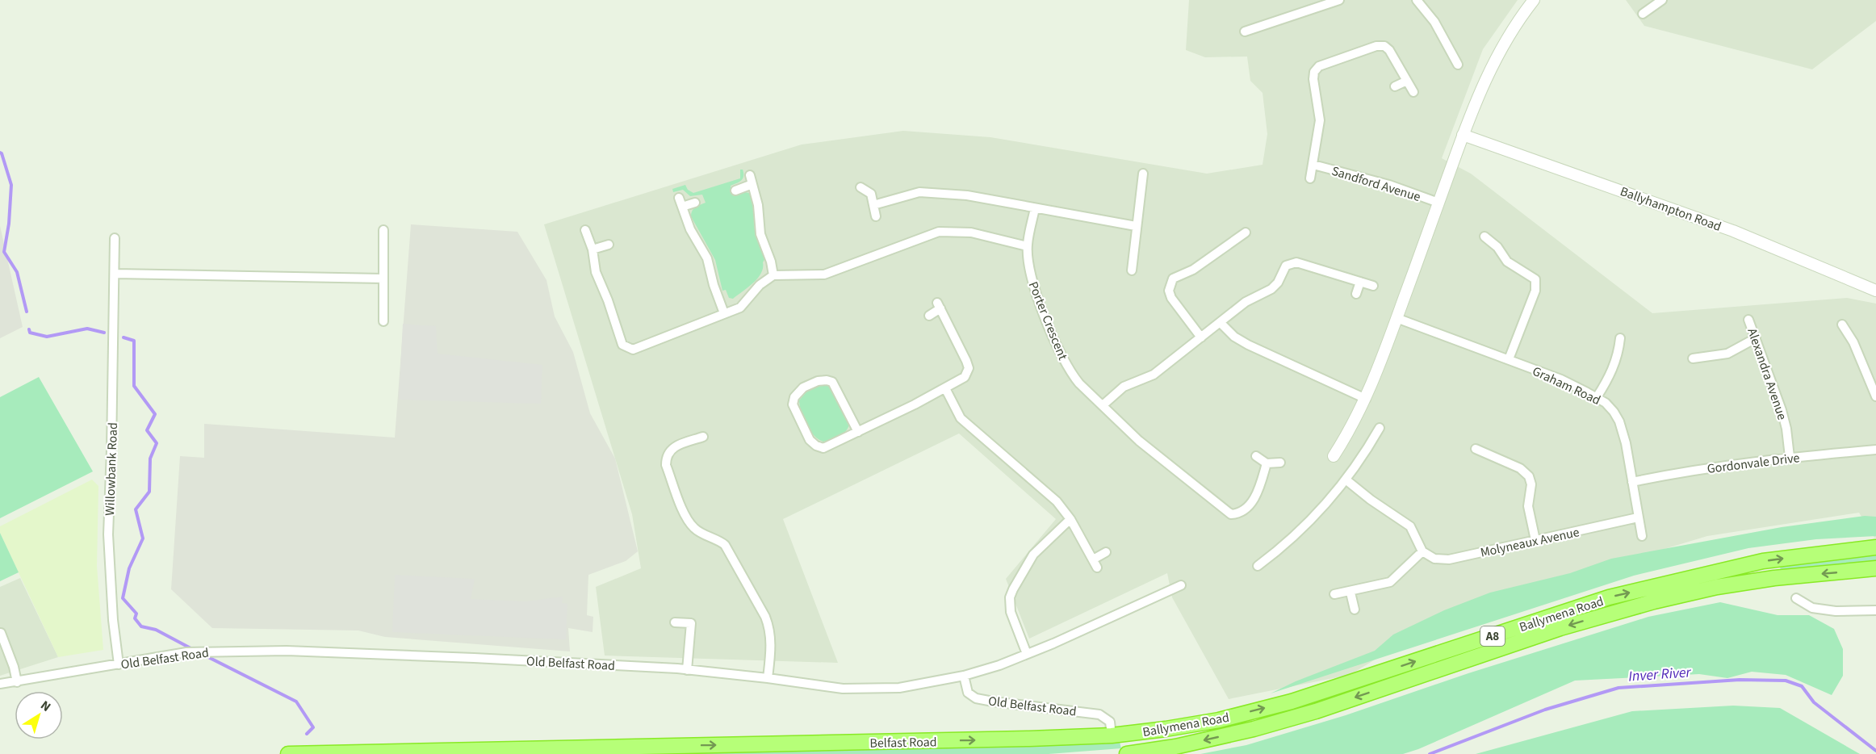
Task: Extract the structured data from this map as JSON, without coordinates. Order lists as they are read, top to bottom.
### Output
{
  "streets": {
    "highway": ["Ballymena Road", "A8", "Belfast Road"],
    "street": [
      "Sandford Avenue",
      "Ballyhampton Road",
      "Porter Crescent",
      "Alexandra Avenue",
      "Graham Road",
      "Gordonvale Drive",
      "Willowbank Road",
      "Molyneaux Avenue",
      "Old Belfast Road"
    ]
  },
  "crossings": [
    ["Alexandra Avenue", "Gordonvale Drive"],
    ["Graham Road", "Gordonvale Drive"],
    ["Graham Road", "Molyneaux Avenue"],
    ["Willowbank Road", "Old Belfast Road"],
    ["Ballymena Road", "Old Belfast Road"],
    ["Ballymena Road", "Belfast Road"],
    ["Old Belfast Road", "Belfast Road"]
  ],
  "one_way": ["Belfast Road"],
  "water": ["Inver River"],
  "north": "top right"
}
